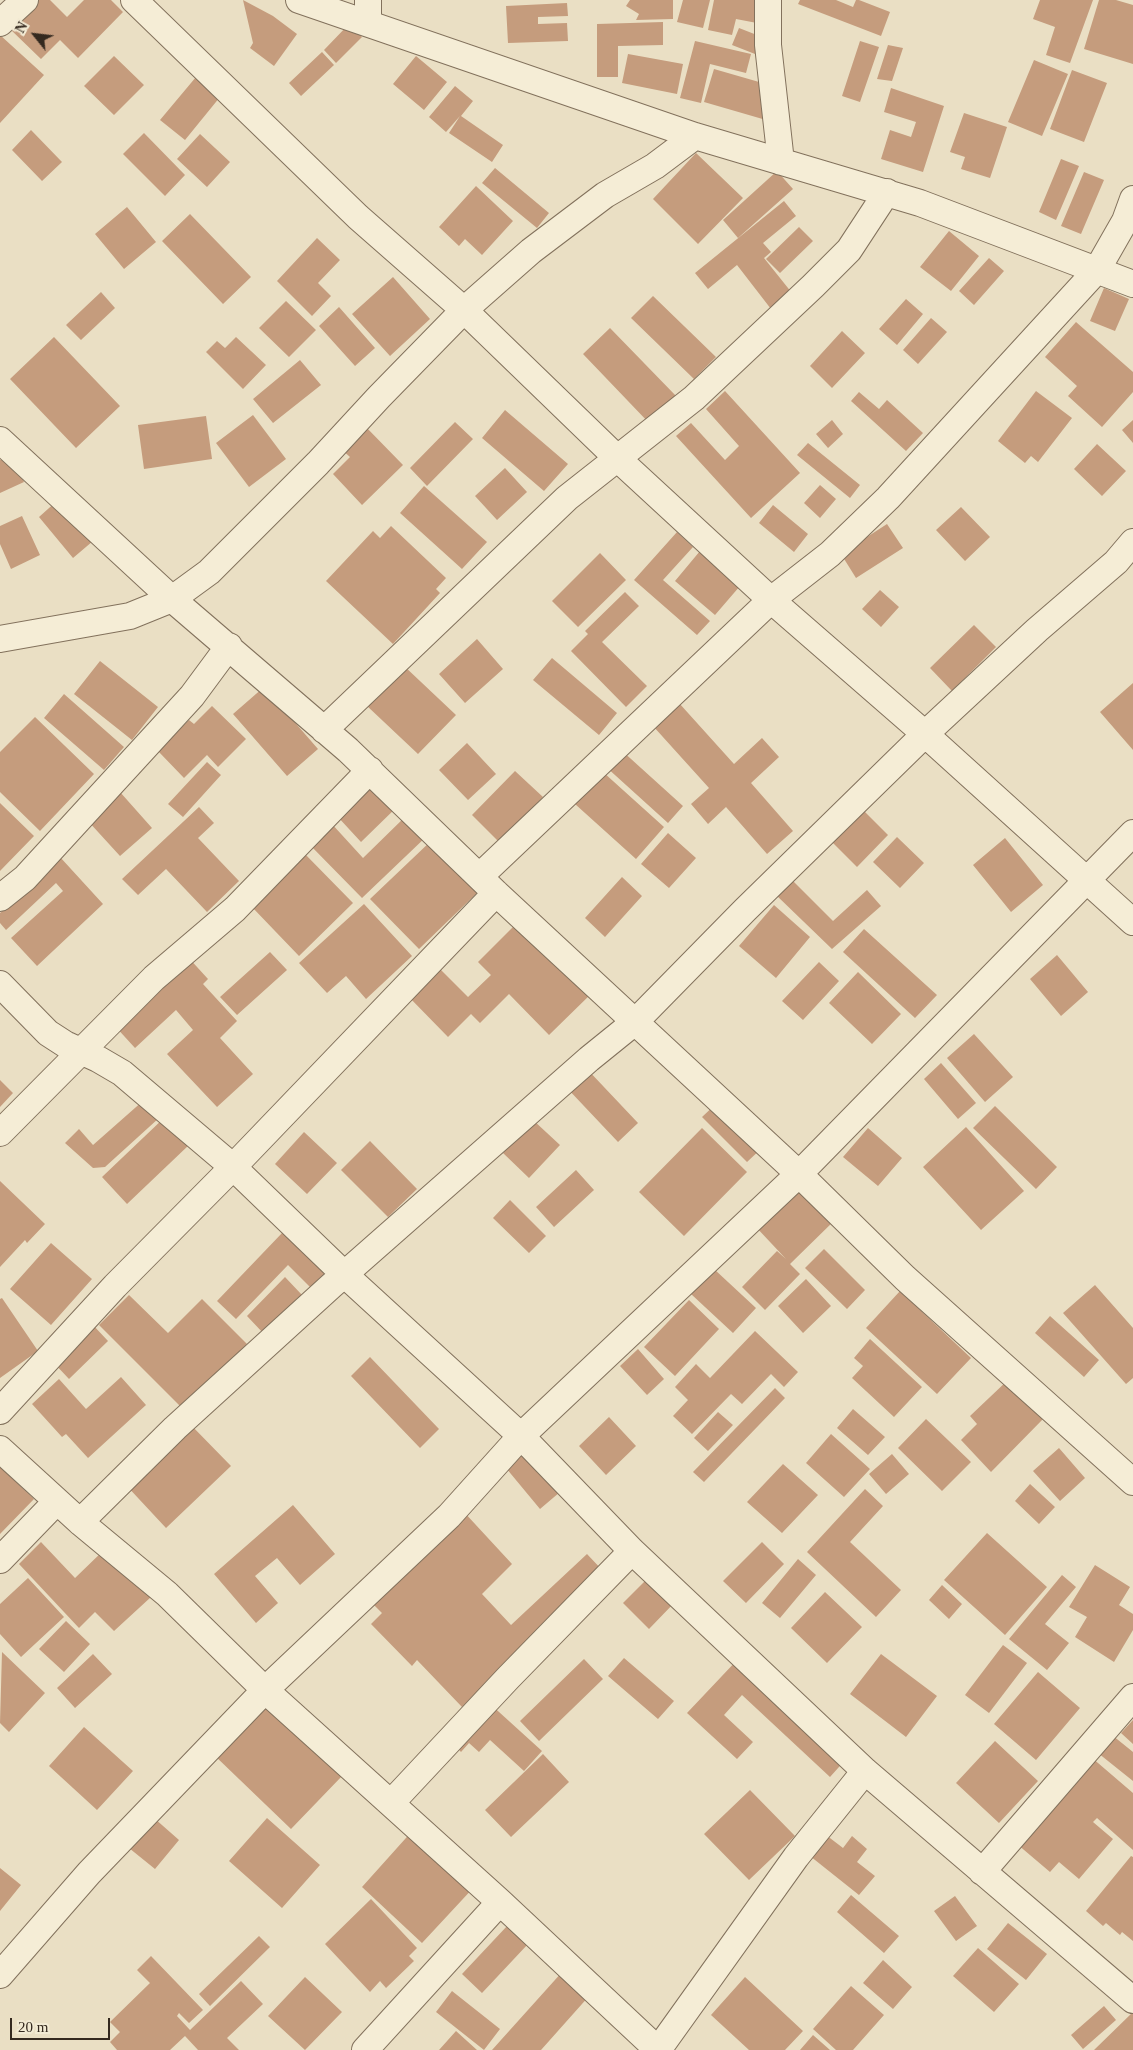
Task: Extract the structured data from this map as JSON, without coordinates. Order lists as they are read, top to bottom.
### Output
{
  "scale_bar": "20 m",
  "north": "top left"
}
